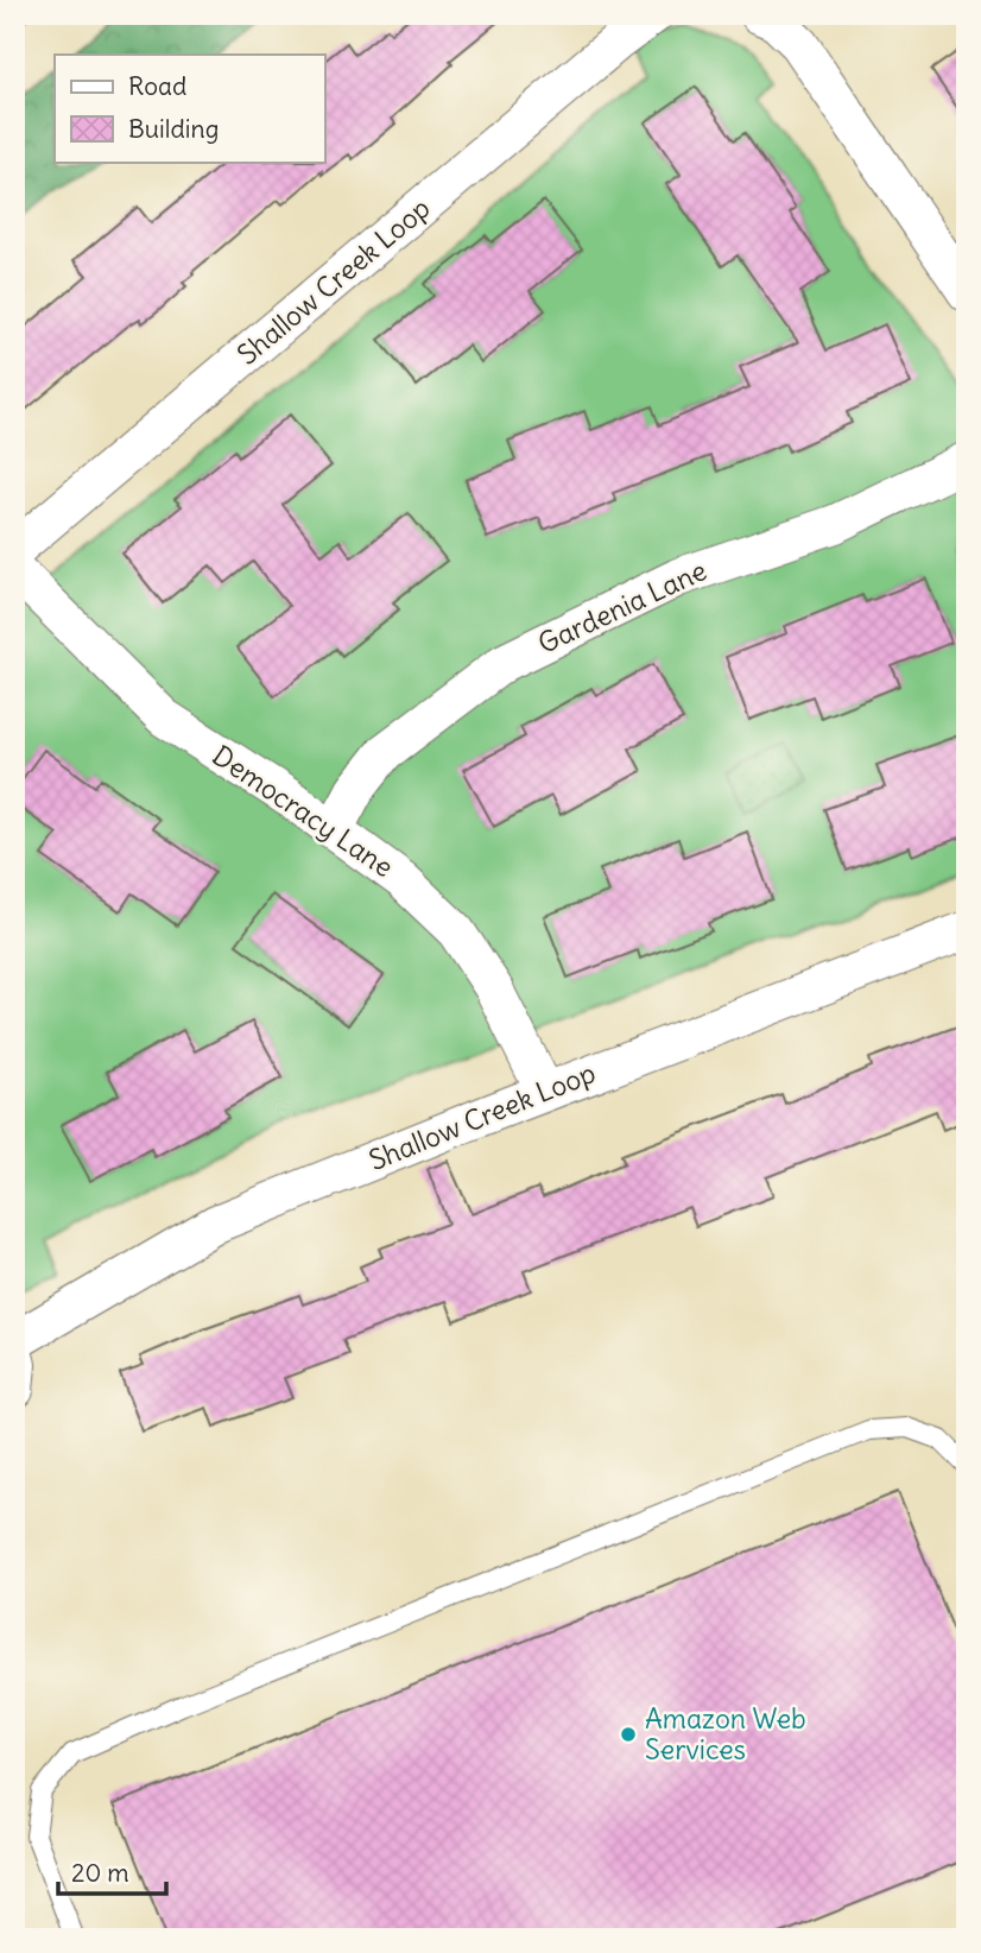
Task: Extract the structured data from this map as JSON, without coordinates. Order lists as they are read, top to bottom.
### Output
{
  "streets": {
    "street": ["Shallow Creek Loop", "Gardenia Lane", "Democracy Lane"]
  },
  "crossings": [
    ["Shallow Creek Loop", "Democracy Lane"],
    ["Gardenia Lane", "Democracy Lane"]
  ],
  "places": ["Amazon Web Services"],
  "legend": ["Road", "Building"],
  "scale_bar": "20 m"
}
